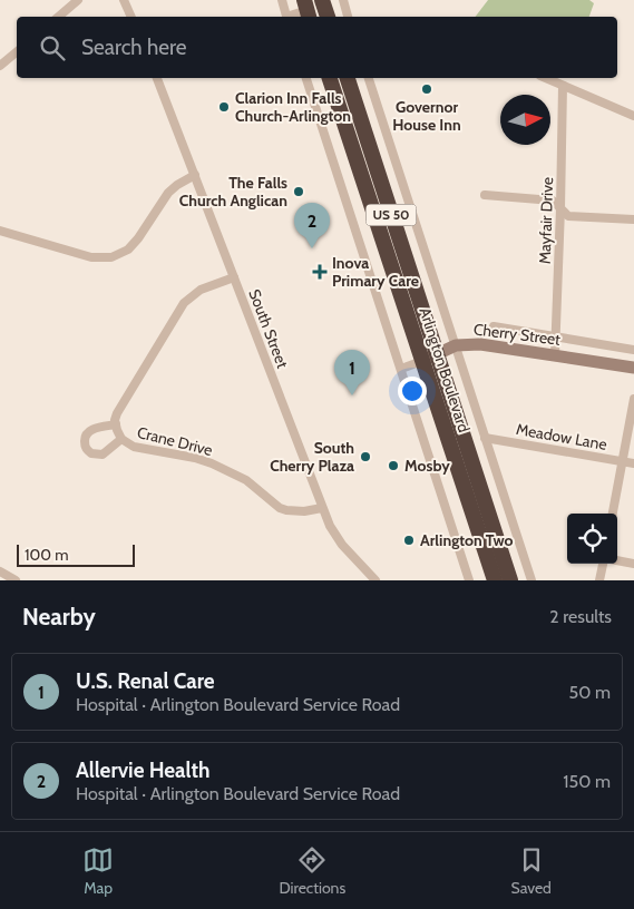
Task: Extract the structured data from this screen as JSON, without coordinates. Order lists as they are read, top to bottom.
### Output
{
  "streets": {
    "highway": ["US 50", "Arlington Boulevard"],
    "street": [
      "Mayfair Drive",
      "South Street",
      "Cherry Street",
      "Meadow Lane",
      "Crane Drive"
    ]
  },
  "crossings": [
    ["Mayfair Drive", "Cherry Street"],
    ["South Street", "Crane Drive"],
    ["Cherry Street", "Arlington Boulevard"]
  ],
  "places": {
    "other": [
      "Governor House Inn",
      "Clarion Inn Falls Church-Arlington",
      "The Falls Church Anglican",
      "South Cherry Plaza",
      "Mosby",
      "Arlington Two"
    ],
    "health": ["Inova Primary Care"]
  },
  "scale_bar": "100 m",
  "north": "right",
  "page": {
    "search": "Search here",
    "pins": ["2", "1"],
    "scale": "100 m",
    "heading": ["Nearby", "2 results"],
    "list": [
      {
        "mark": "1",
        "name": "U.S. Renal Care",
        "note": "Hospital · Arlington Boulevard Service Road",
        "value": "50 m"
      },
      {
        "mark": "2",
        "name": "Allervie Health",
        "note": "Hospital · Arlington Boulevard Service Road",
        "value": "150 m"
      }
    ],
    "nav": ["Map", "Directions", "Saved"]
  }
}
